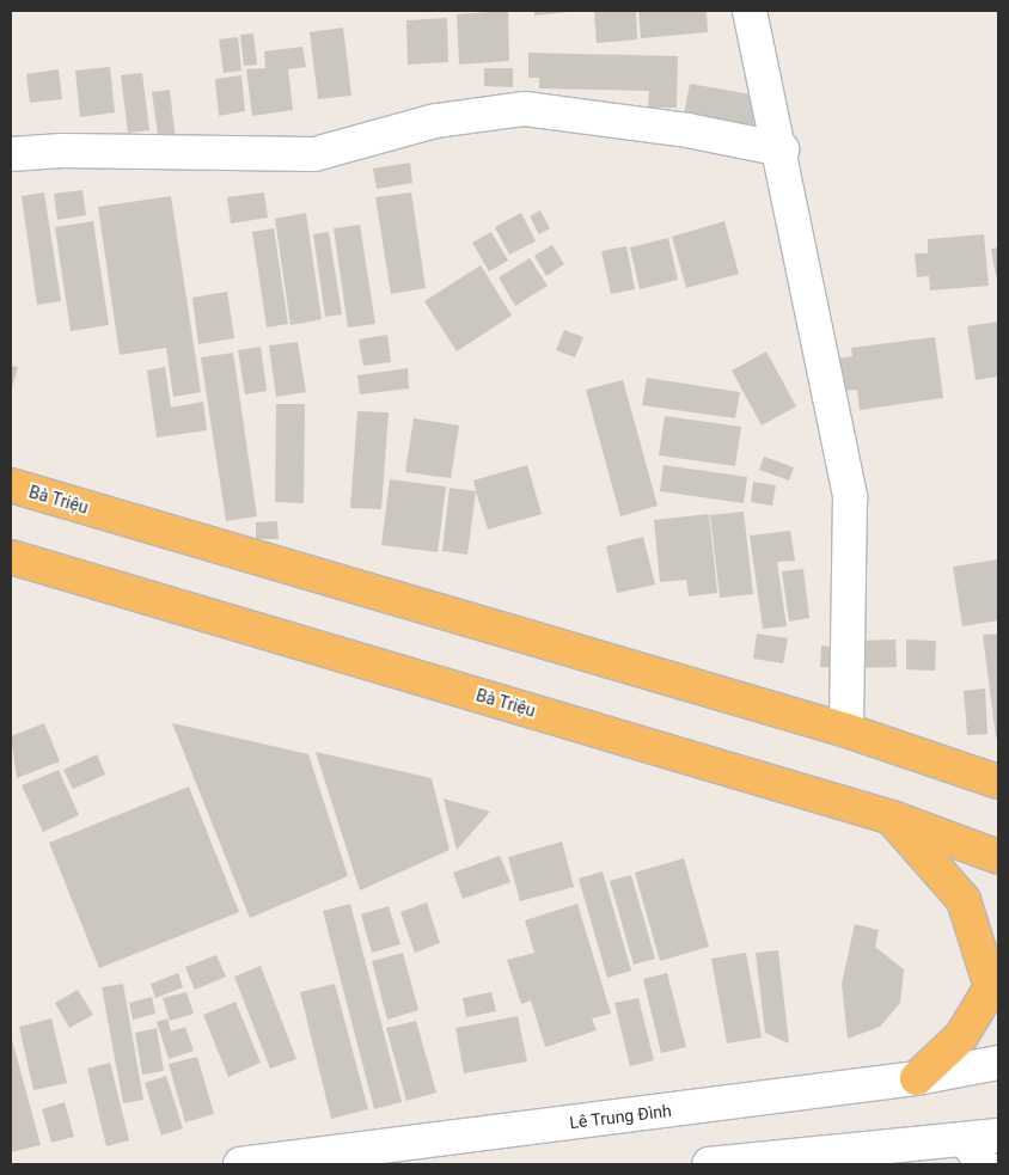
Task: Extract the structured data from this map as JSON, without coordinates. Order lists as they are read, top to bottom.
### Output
{
  "streets": {
    "highway": ["Bà Triệu"],
    "street": ["Lê Trung Đình"]
  }
}
